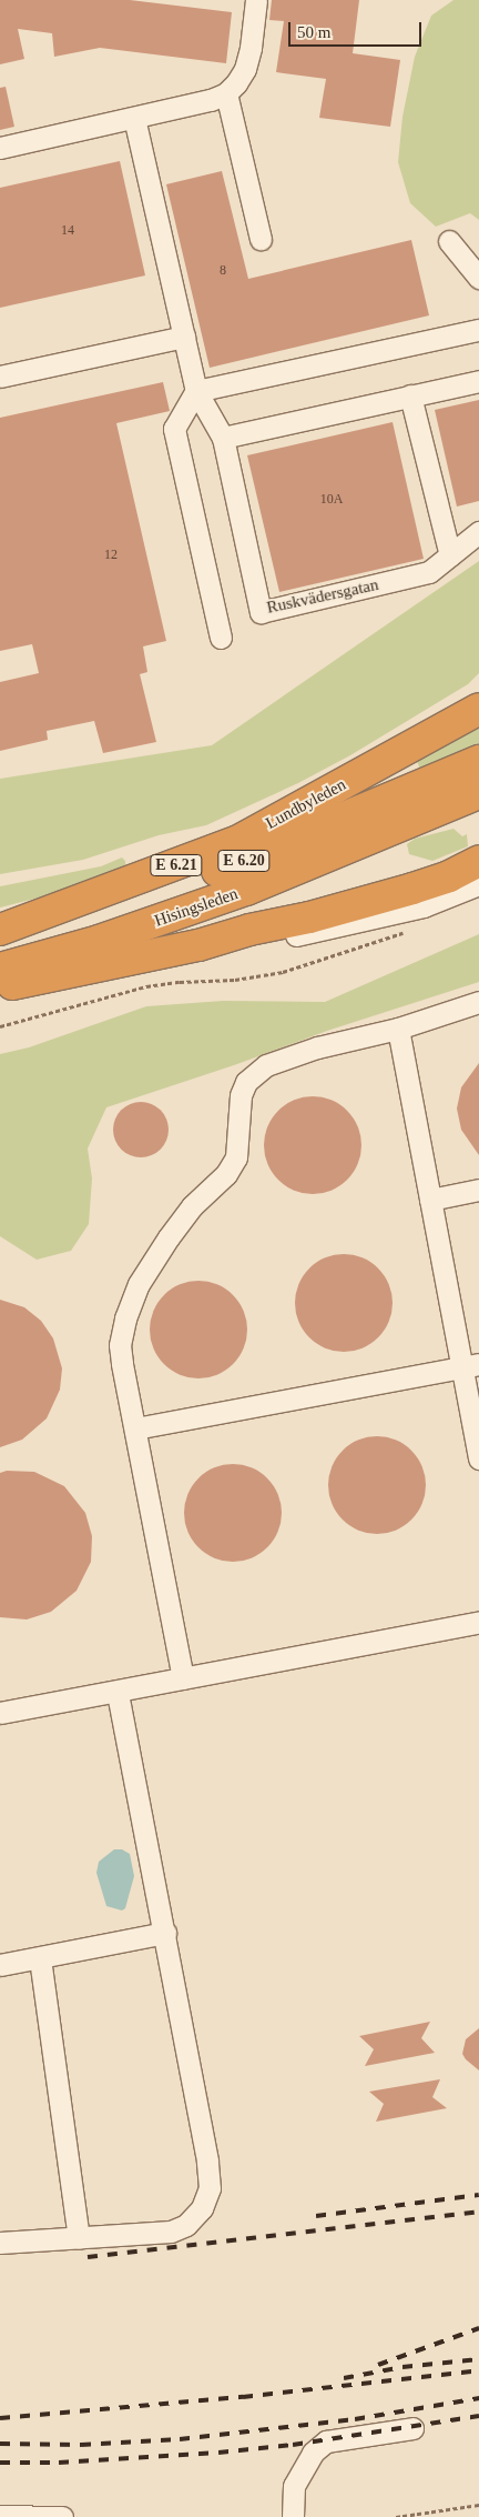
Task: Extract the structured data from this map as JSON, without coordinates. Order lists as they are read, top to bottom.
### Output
{
  "streets": {
    "highway": [
      "Lundbyleden",
      "E 6.20",
      "E 6.21",
      "Hisingsleden"
    ],
    "street": ["Ruskvädersgatan"]
  },
  "crossings": [
    ["Lundbyleden", "Hisingsleden"]
  ],
  "house_numbers": [
    "14",
    "8",
    "10A",
    "12"
  ],
  "scale_bar": "50 m"
}
